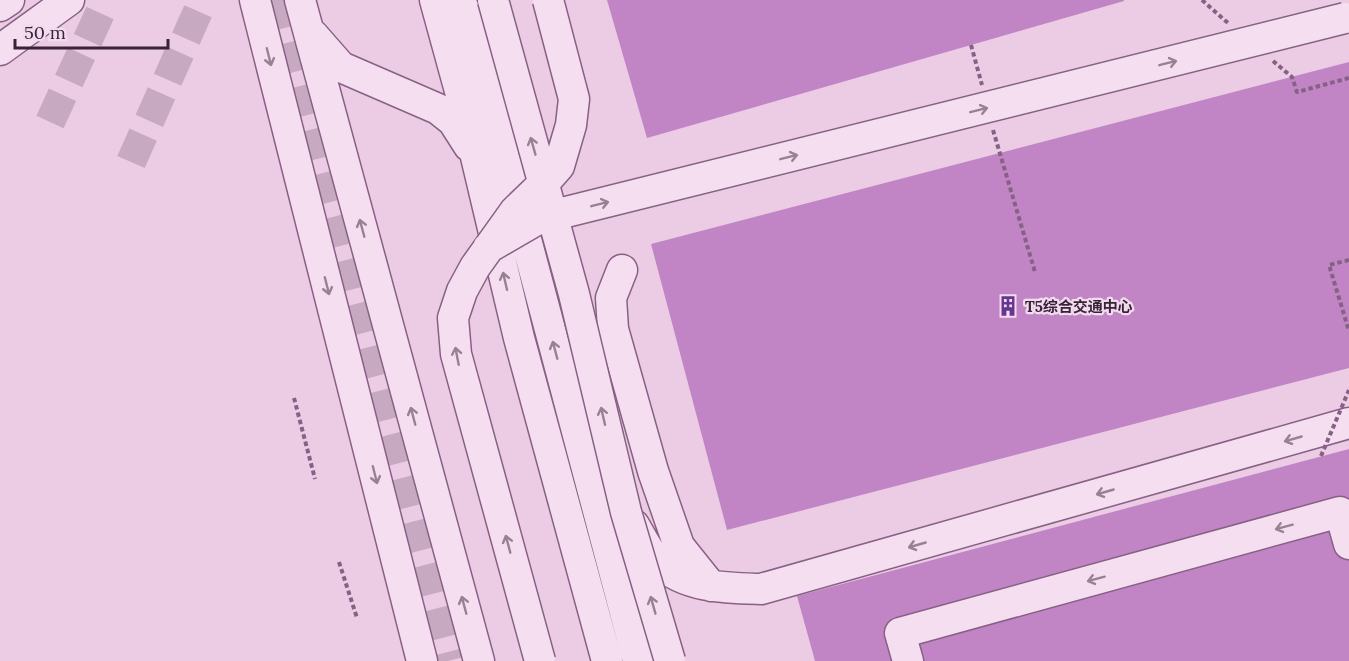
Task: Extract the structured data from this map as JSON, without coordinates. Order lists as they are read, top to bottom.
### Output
{
  "places": {
    "building": ["T5综合交通中心"]
  },
  "scale_bar": "50 m"
}
